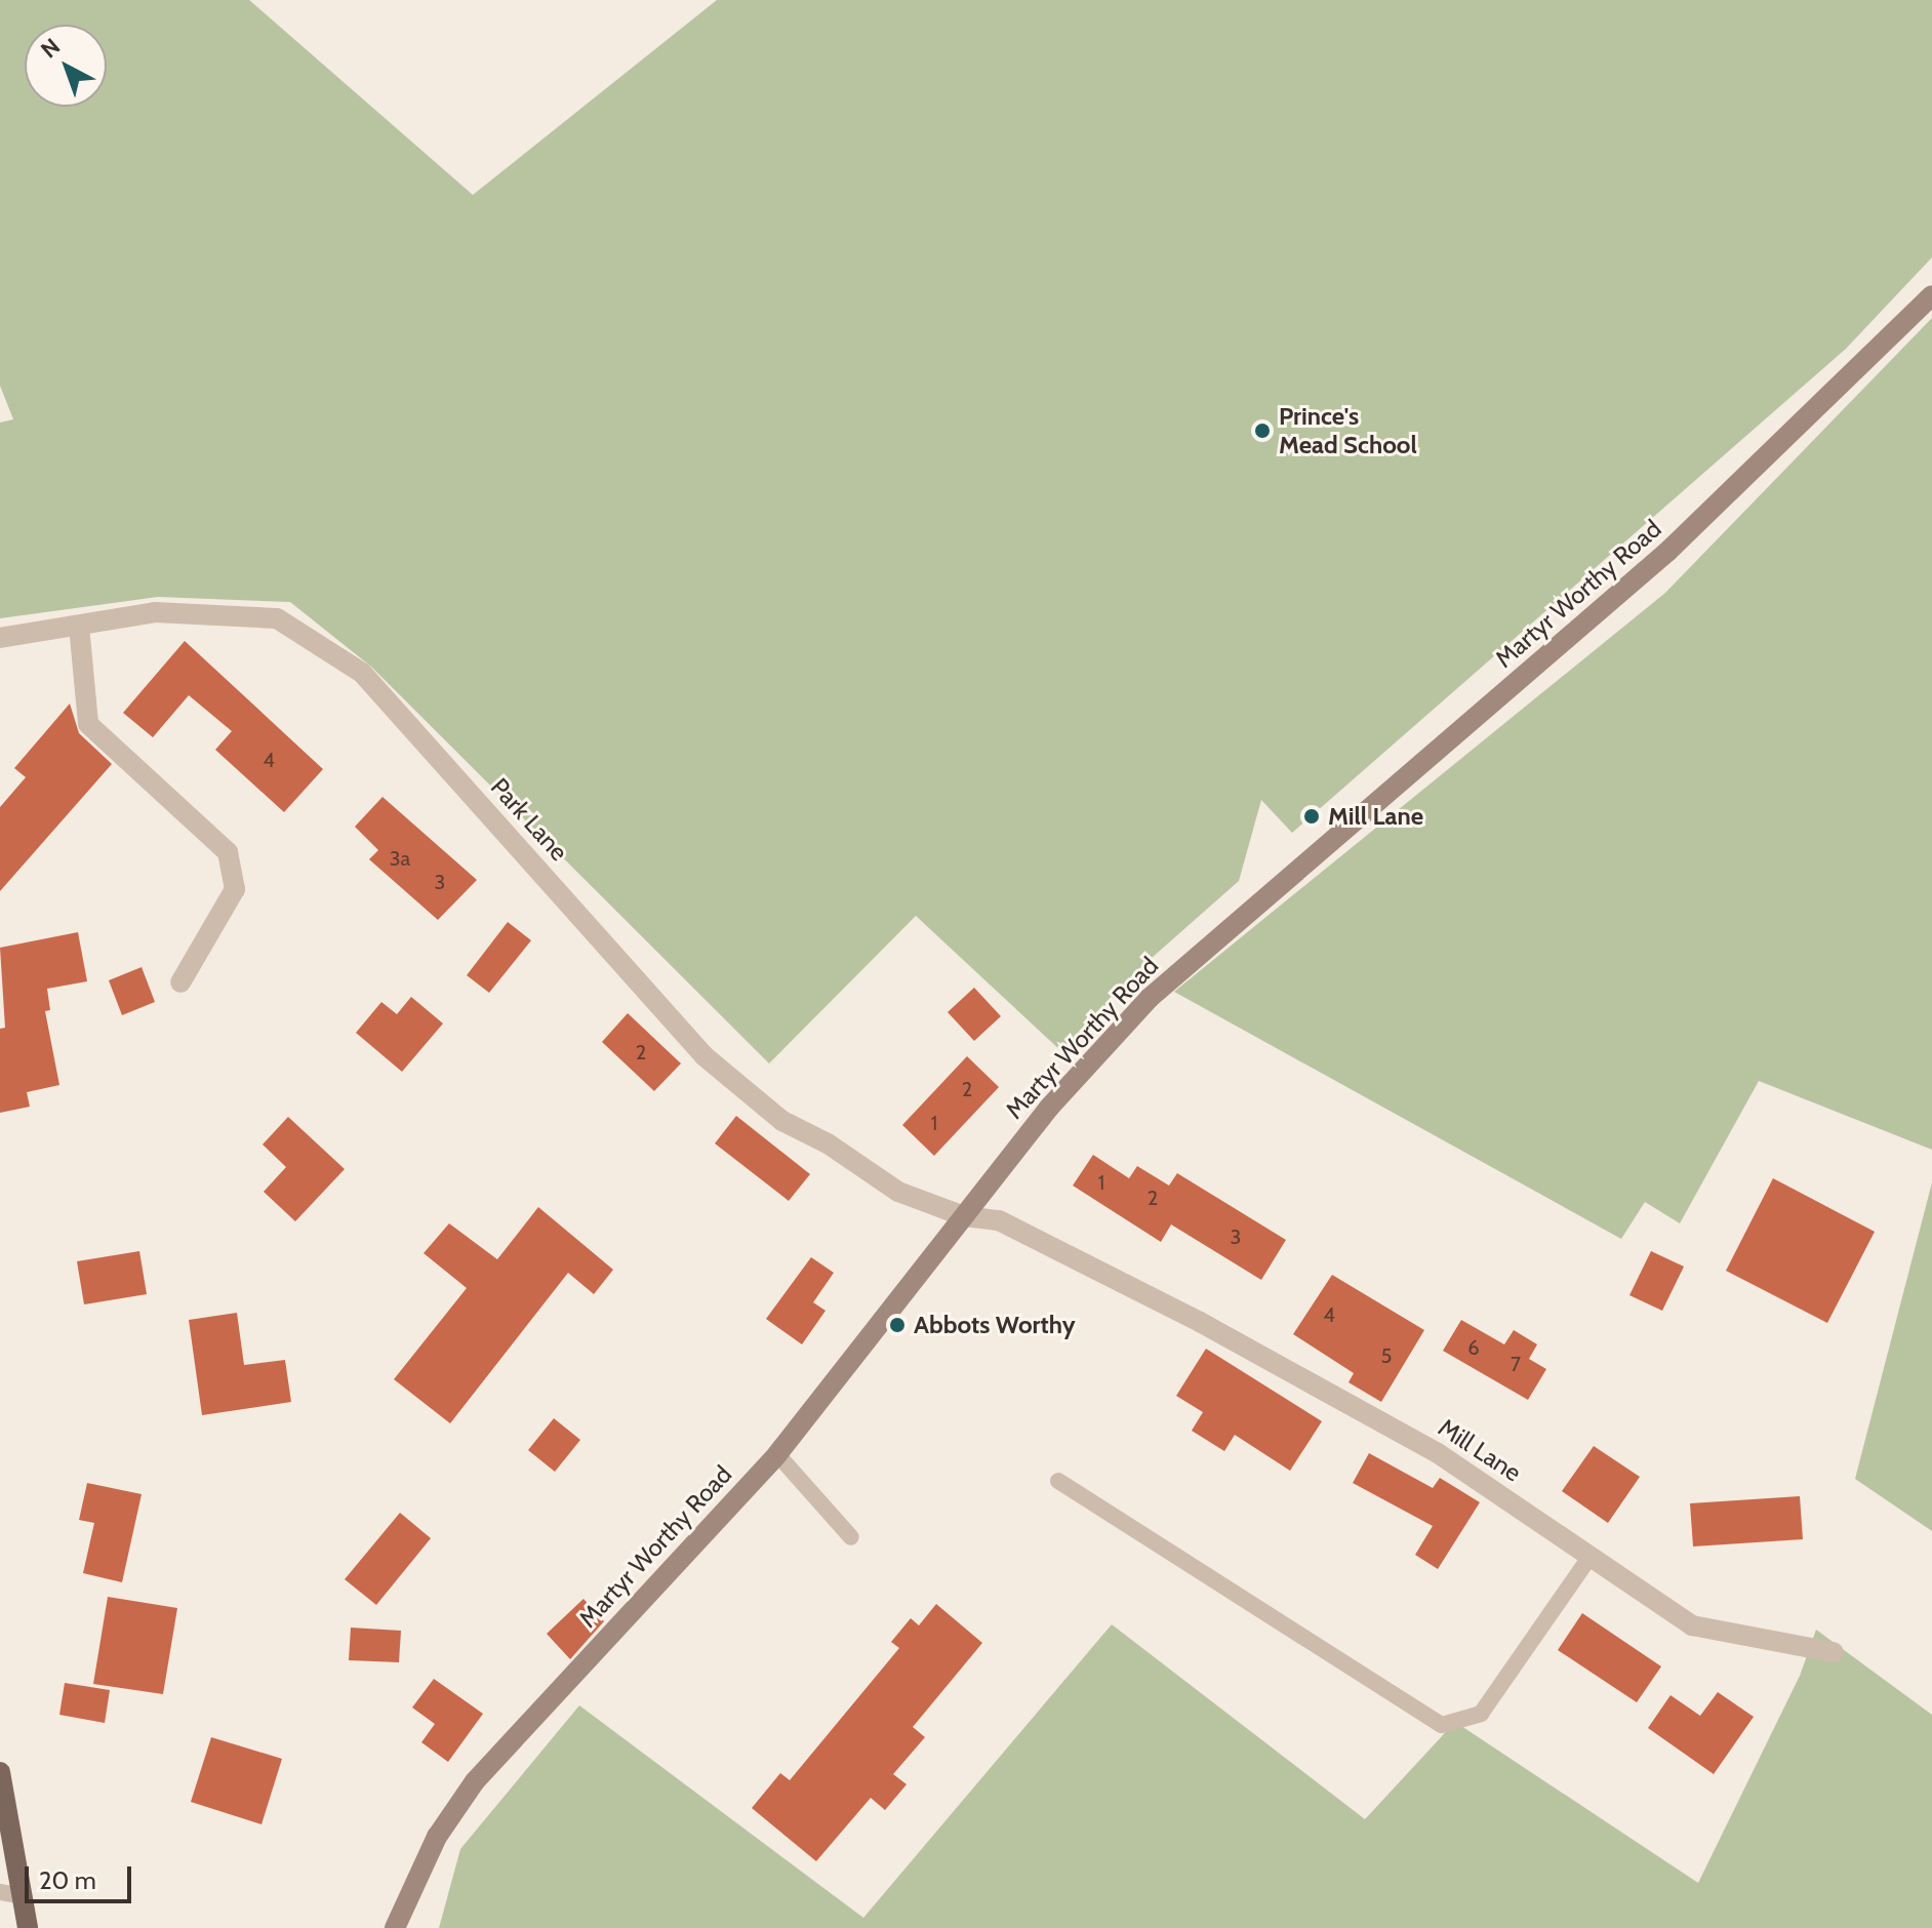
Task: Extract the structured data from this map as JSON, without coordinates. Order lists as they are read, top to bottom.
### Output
{
  "streets": {
    "main road": ["Martyr Worthy Road"],
    "street": ["Park Lane", "Mill Lane"]
  },
  "crossings": [
    ["Martyr Worthy Road", "Park Lane"],
    ["Martyr Worthy Road", "Mill Lane"],
    ["Park Lane", "Mill Lane"]
  ],
  "places": ["Prince's Mead School", "Mill Lane", "Abbots Worthy"],
  "house_numbers": [
    "4",
    "3a",
    "3",
    "2",
    "2",
    "1",
    "1",
    "2",
    "3",
    "4",
    "6",
    "5",
    "7"
  ],
  "scale_bar": "20 m",
  "north": "top left"
}
